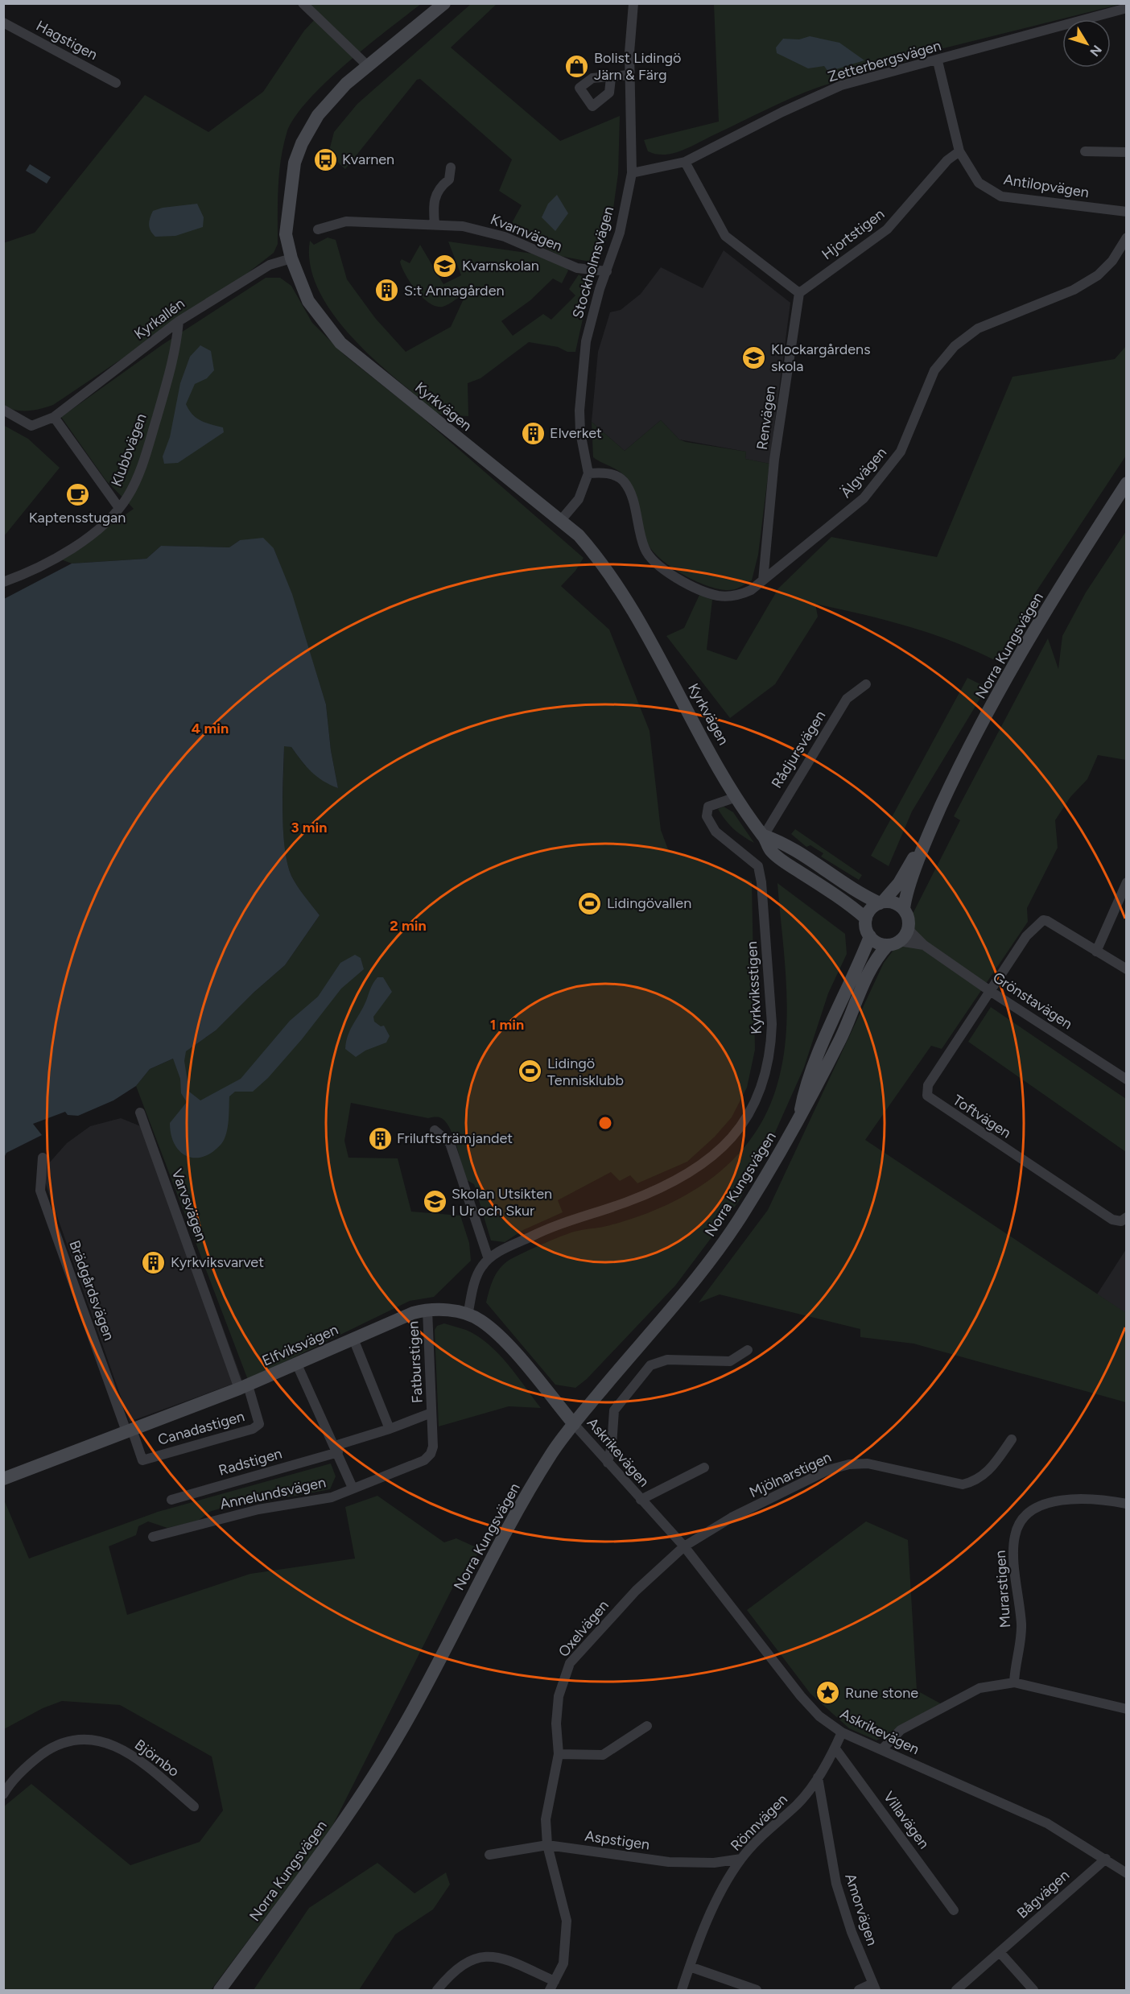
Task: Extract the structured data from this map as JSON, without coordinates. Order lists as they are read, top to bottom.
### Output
{
  "streets": {
    "main road": ["Kyrkvägen", "Norra Kungsvägen", "Elfviksvägen"],
    "street": [
      "Hagstigen",
      "Zetterbergsvägen",
      "Antilopvägen",
      "Kvarnvägen",
      "Hjortstigen",
      "Stockholmsvägen",
      "Kyrkallén",
      "Renvägen",
      "Klubbvägen",
      "Älgvägen",
      "Rådjursvägen",
      "Kyrkviksstigen",
      "Grönstavägen",
      "Toftvägen",
      "Varvsvägen",
      "Brädgårdsvägen",
      "Fatburstigen",
      "Canadastigen",
      "Askrikevägen",
      "Radstigen",
      "Mjölnarstigen",
      "Annelundsvägen",
      "Murarstigen",
      "Oxelvägen",
      "Björnbo",
      "Villavägen",
      "Rönnvägen",
      "Aspstigen",
      "Bågvägen",
      "Amorvägen"
    ]
  },
  "crossings": [
    ["Zetterbergsvägen", "Antilopvägen"],
    ["Zetterbergsvägen", "Stockholmsvägen"],
    ["Antilopvägen", "Hjortstigen"],
    ["Kvarnvägen", "Stockholmsvägen"],
    ["Hjortstigen", "Renvägen"],
    ["Stockholmsvägen", "Älgvägen"],
    ["Kyrkallén", "Kyrkvägen"],
    ["Kyrkallén", "Klubbvägen"],
    ["Kyrkvägen", "Norra Kungsvägen"],
    ["Kyrkvägen", "Rådjursvägen"],
    ["Kyrkvägen", "Kyrkviksstigen"],
    ["Kyrkvägen", "Grönstavägen"],
    ["Renvägen", "Älgvägen"],
    ["Norra Kungsvägen", "Grönstavägen"],
    ["Norra Kungsvägen", "Elfviksvägen"],
    ["Norra Kungsvägen", "Askrikevägen"],
    ["Grönstavägen", "Toftvägen"],
    ["Varvsvägen", "Elfviksvägen"],
    ["Varvsvägen", "Canadastigen"],
    ["Brädgårdsvägen", "Elfviksvägen"],
    ["Brädgårdsvägen", "Canadastigen"],
    ["Elfviksvägen", "Fatburstigen"],
    ["Elfviksvägen", "Canadastigen"],
    ["Elfviksvägen", "Askrikevägen"],
    ["Elfviksvägen", "Annelundsvägen"],
    ["Fatburstigen", "Radstigen"],
    ["Fatburstigen", "Annelundsvägen"],
    ["Askrikevägen", "Mjölnarstigen"],
    ["Askrikevägen", "Oxelvägen"],
    ["Askrikevägen", "Rönnvägen"],
    ["Askrikevägen", "Bågvägen"],
    ["Radstigen", "Annelundsvägen"],
    ["Mjölnarstigen", "Oxelvägen"],
    ["Oxelvägen", "Aspstigen"],
    ["Villavägen", "Rönnvägen"],
    ["Rönnvägen", "Aspstigen"],
    ["Rönnvägen", "Amorvägen"]
  ],
  "places": {
    "shop": ["Bolist Lidingö Järn & Färg"],
    "bus stop": ["Kvarnen"],
    "school or university": ["Kvarnskolan", "Klockargårdens skola", "Skolan Utsikten I Ur och Skur"],
    "building": [
      "S:t Annagården",
      "Elverket",
      "Friluftsfrämjandet",
      "Kyrkviksvarvet"
    ],
    "cafe": ["Kaptensstugan"],
    "sports": ["Lidingövallen", "Lidingö Tennisklubb"],
    "place": ["Rune stone"]
  },
  "north": "bottom right",
  "rings": [
    "4 min",
    "3 min",
    "2 min",
    "1 min"
  ]
}
